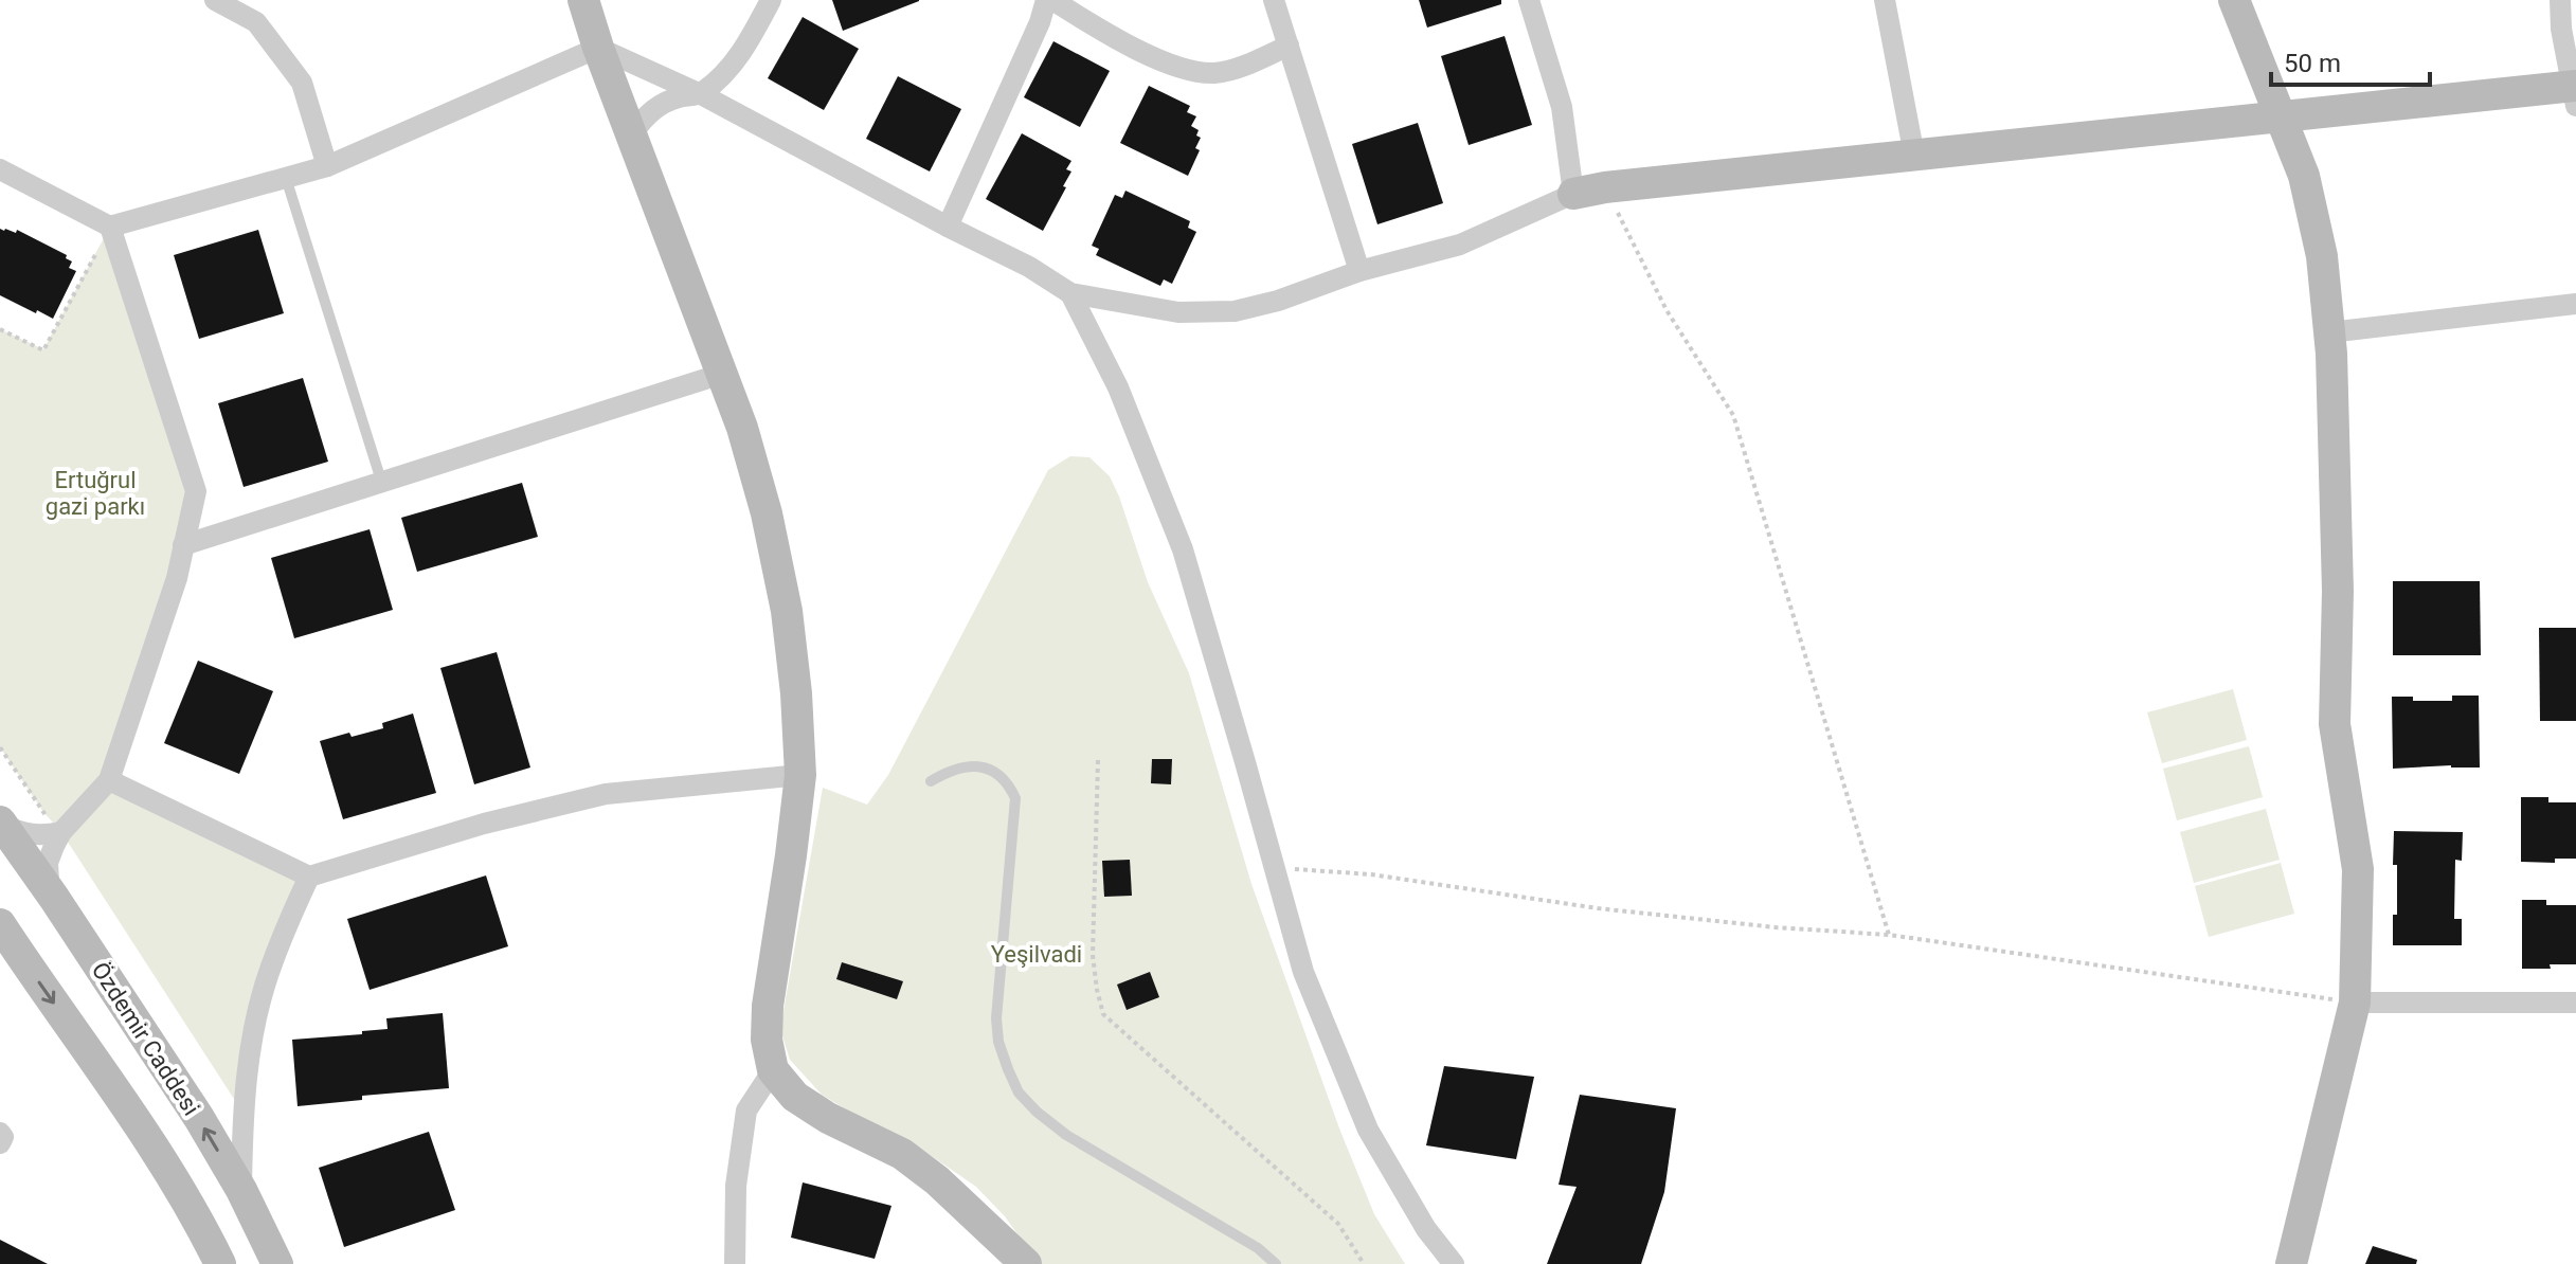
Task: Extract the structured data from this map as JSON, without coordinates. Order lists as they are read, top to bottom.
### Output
{
  "streets": {
    "street": ["Özdemir Caddesi"]
  },
  "parks": ["Ertuğrul gazi parkı", "Yeşilvadi"],
  "scale_bar": "50 m"
}
